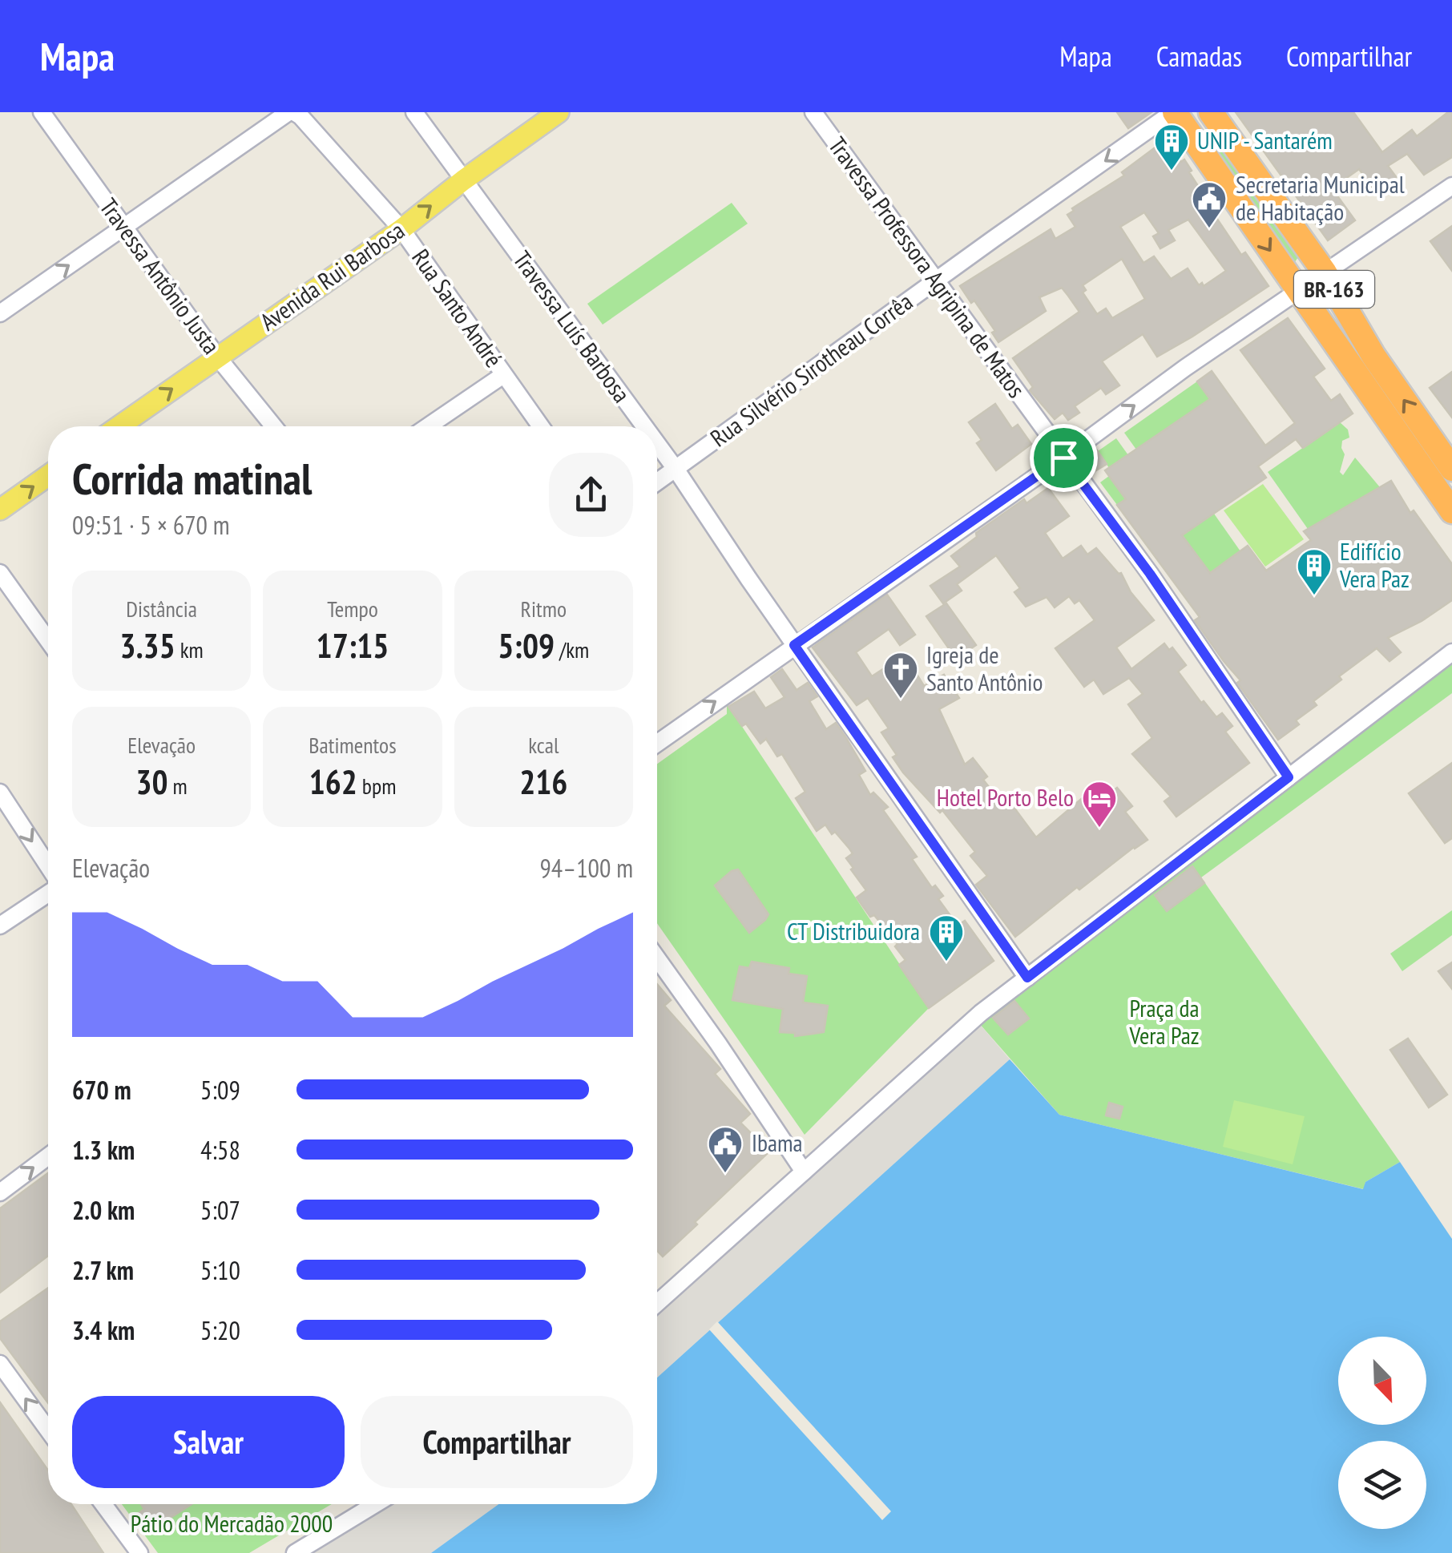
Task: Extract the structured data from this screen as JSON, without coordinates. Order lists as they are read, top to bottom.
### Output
{
  "streets": {
    "highway": ["BR-163"],
    "main road": ["Avenida Rui Barbosa"],
    "street": [
      "Travessa Professora Agripina de Matos",
      "Travessa Antônio Justa",
      "Rua Santo André",
      "Travessa Luís Barbosa",
      "Rua Silvério Sirotheau Corrêa"
    ]
  },
  "crossings": [
    ["Travessa Professora Agripina de Matos", "Rua Silvério Sirotheau Corrêa"],
    ["Travessa Antônio Justa", "Avenida Rui Barbosa"],
    ["Avenida Rui Barbosa", "Rua Santo André"],
    ["Avenida Rui Barbosa", "Travessa Luís Barbosa"],
    ["BR-163", "Rua Silvério Sirotheau Corrêa"],
    ["Travessa Luís Barbosa", "Rua Silvério Sirotheau Corrêa"]
  ],
  "one_way": ["Avenida Rui Barbosa", "Rua Silvério Sirotheau Corrêa"],
  "parks": ["Praça da Vera Paz", "Pátio do Mercadão 2000"],
  "places": {
    "building": ["UNIP - Santarém", "Edifício Vera Paz", "CT Distribuidora"],
    "public building": ["Secretaria Municipal de Habitação", "Ibama"],
    "church": ["Igreja de Santo Antônio"],
    "hotel": ["Hotel Porto Belo"]
  },
  "north": "bottom right",
  "page": {
    "header": "Mapa",
    "nav": ["Mapa", "Camadas", "Compartilhar"],
    "heading": ["Corrida matinal", "09:51 · 5 × 670 m"],
    "stats": [
      ["Distância", "3.35 km"],
      ["Tempo", "17:15"],
      ["Ritmo", "5:09 /km"],
      ["Elevação", "30 m"],
      ["Batimentos", "162 bpm"],
      ["kcal", "216"]
    ],
    "chart": ["Elevação", "94–100 m"],
    "list": [
      {
        "name": "670 m",
        "note": "5:09"
      },
      {
        "name": "1.3 km",
        "note": "4:58"
      },
      {
        "name": "2.0 km",
        "note": "5:07"
      },
      {
        "name": "2.7 km",
        "note": "5:10"
      },
      {
        "name": "3.4 km",
        "note": "5:20"
      }
    ],
    "buttons": ["Salvar", "Compartilhar"]
  }
}
